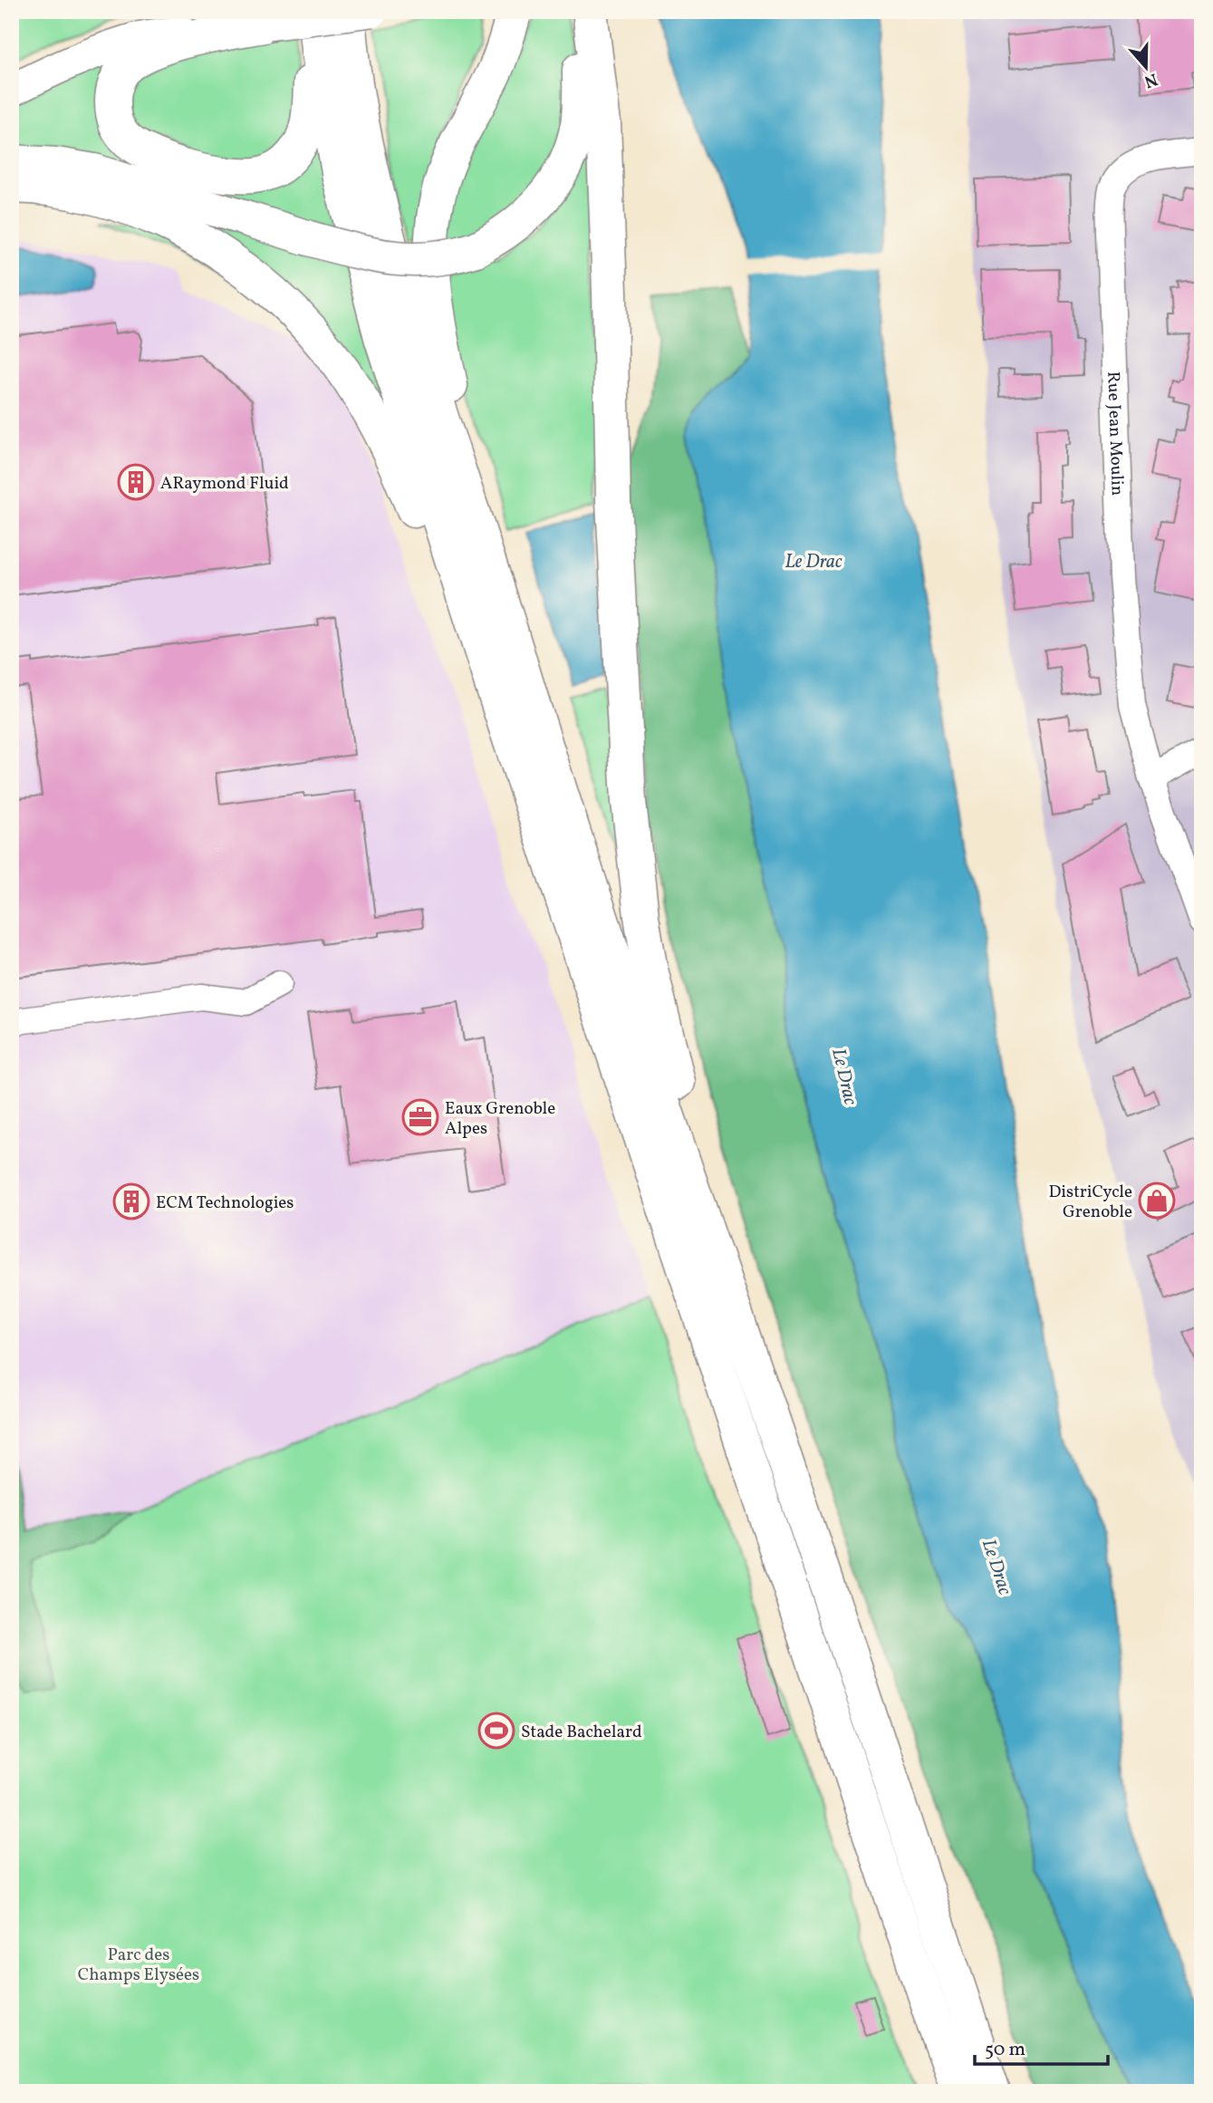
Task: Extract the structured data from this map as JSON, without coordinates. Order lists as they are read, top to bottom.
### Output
{
  "streets": {
    "street": ["Rue Jean Moulin"]
  },
  "water": ["Le Drac"],
  "parks": ["Parc des Champs Elysées"],
  "places": {
    "building": ["ARaymond Fluid", "ECM Technologies"],
    "office": ["Eaux Grenoble Alpes"],
    "shop": ["DistriCycle Grenoble"],
    "sports": ["Stade Bachelard"]
  },
  "scale_bar": "50 m",
  "north": "bottom"
}
